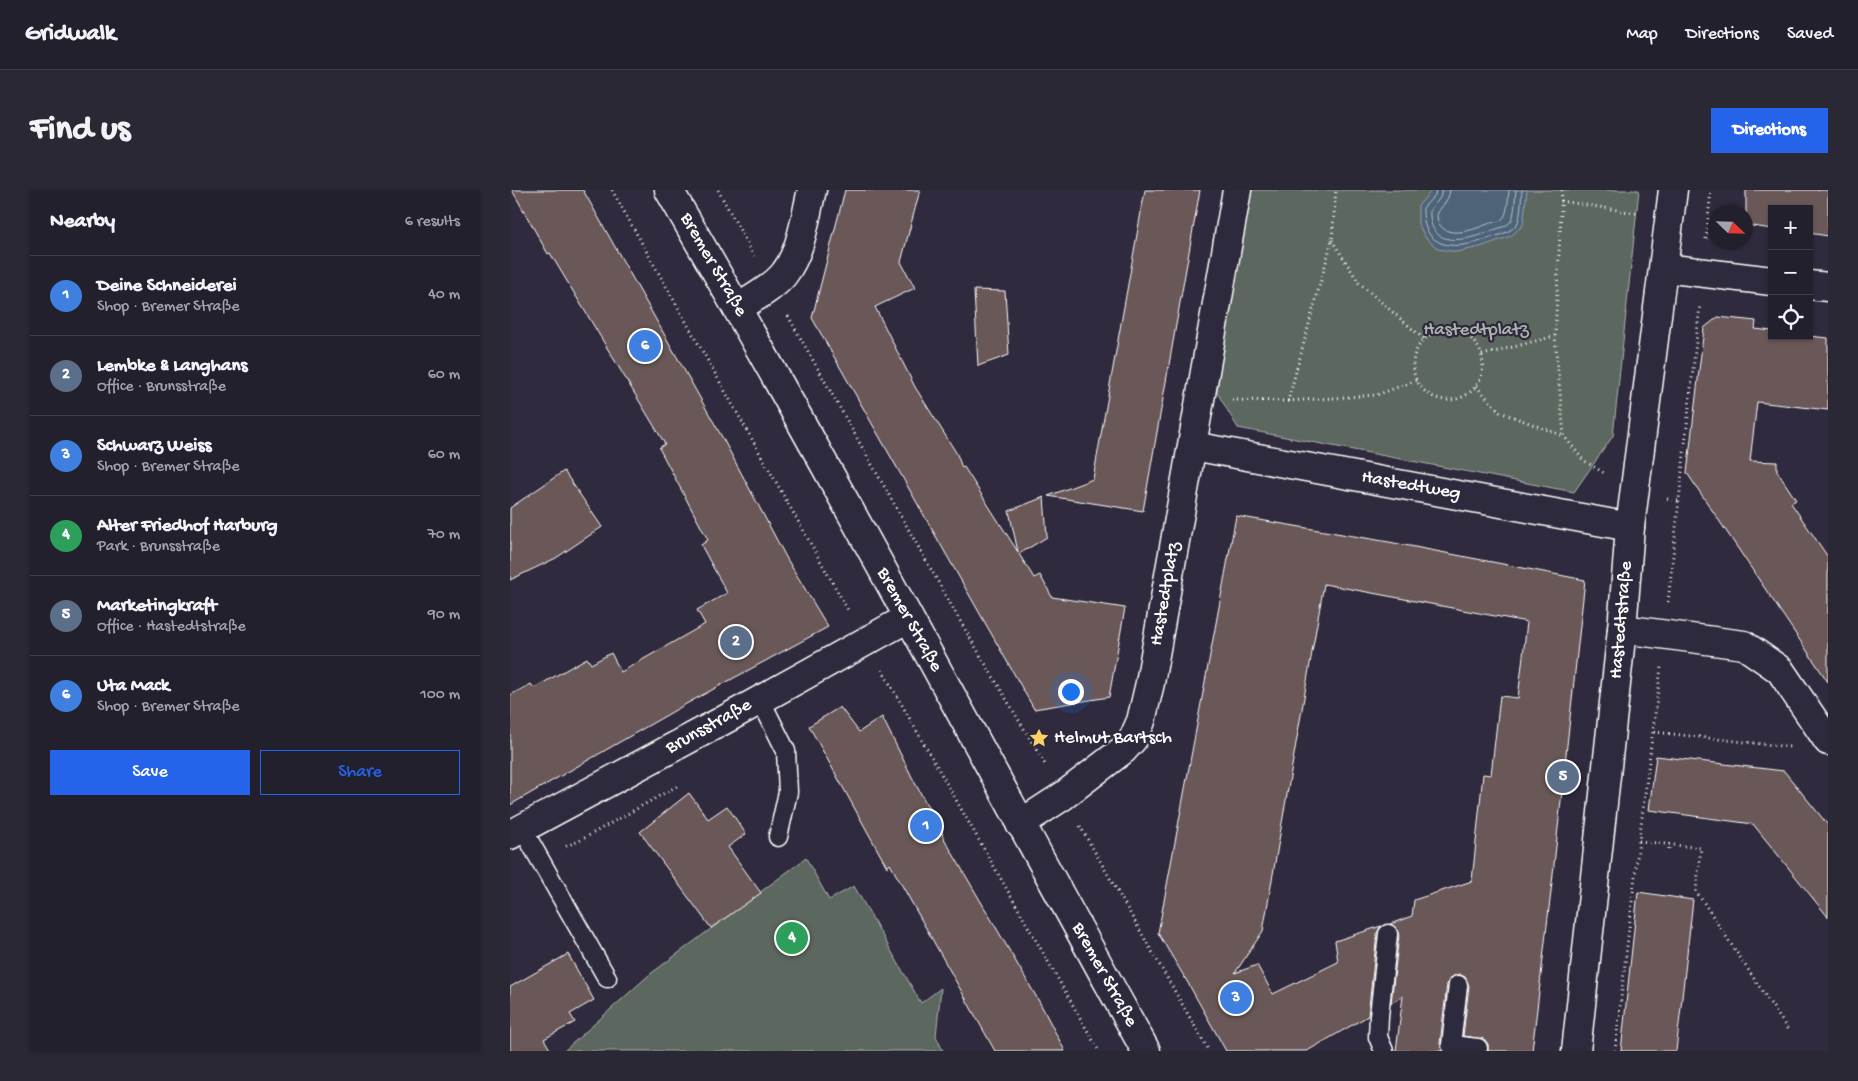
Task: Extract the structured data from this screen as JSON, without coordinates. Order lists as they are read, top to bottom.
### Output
{
  "streets": {
    "street": [
      "Bremer Straße",
      "Hastedtweg",
      "Hastedtplatz",
      "Hastedtstraße",
      "Brunsstraße"
    ]
  },
  "crossings": [
    ["Bremer Straße", "Hastedtplatz"],
    ["Bremer Straße", "Brunsstraße"],
    ["Hastedtweg", "Hastedtplatz"],
    ["Hastedtweg", "Hastedtstraße"]
  ],
  "parks": ["Hastedtplatz"],
  "places": {
    "place": ["Helmut Bartsch"]
  },
  "north": "bottom right",
  "page": {
    "header": "Gridwalk",
    "nav": ["Map", "Directions", "Saved"],
    "buttons": [
      "Directions",
      ["Save", "Share"]
    ],
    "title": "Find us",
    "heading": ["Nearby", "6 results"],
    "map_buttons": ["+", "−"],
    "list": [
      {
        "mark": "1",
        "name": "Deine Schneiderei",
        "note": "Shop · Bremer Straße",
        "value": "40 m"
      },
      {
        "mark": "2",
        "name": "Lembke & Langhans",
        "note": "Office · Brunsstraße",
        "value": "60 m"
      },
      {
        "mark": "3",
        "name": "Schwarz Weiss",
        "note": "Shop · Bremer Straße",
        "value": "60 m"
      },
      {
        "mark": "4",
        "name": "Alter Friedhof Harburg",
        "note": "Park · Brunsstraße",
        "value": "70 m"
      },
      {
        "mark": "5",
        "name": "Marketingkraft",
        "note": "Office · Hastedtstraße",
        "value": "90 m"
      },
      {
        "mark": "6",
        "name": "Uta Mack",
        "note": "Shop · Bremer Straße",
        "value": "100 m"
      }
    ],
    "pins": [
      "6",
      "2",
      "5",
      "1",
      "4",
      "3"
    ]
  }
}
